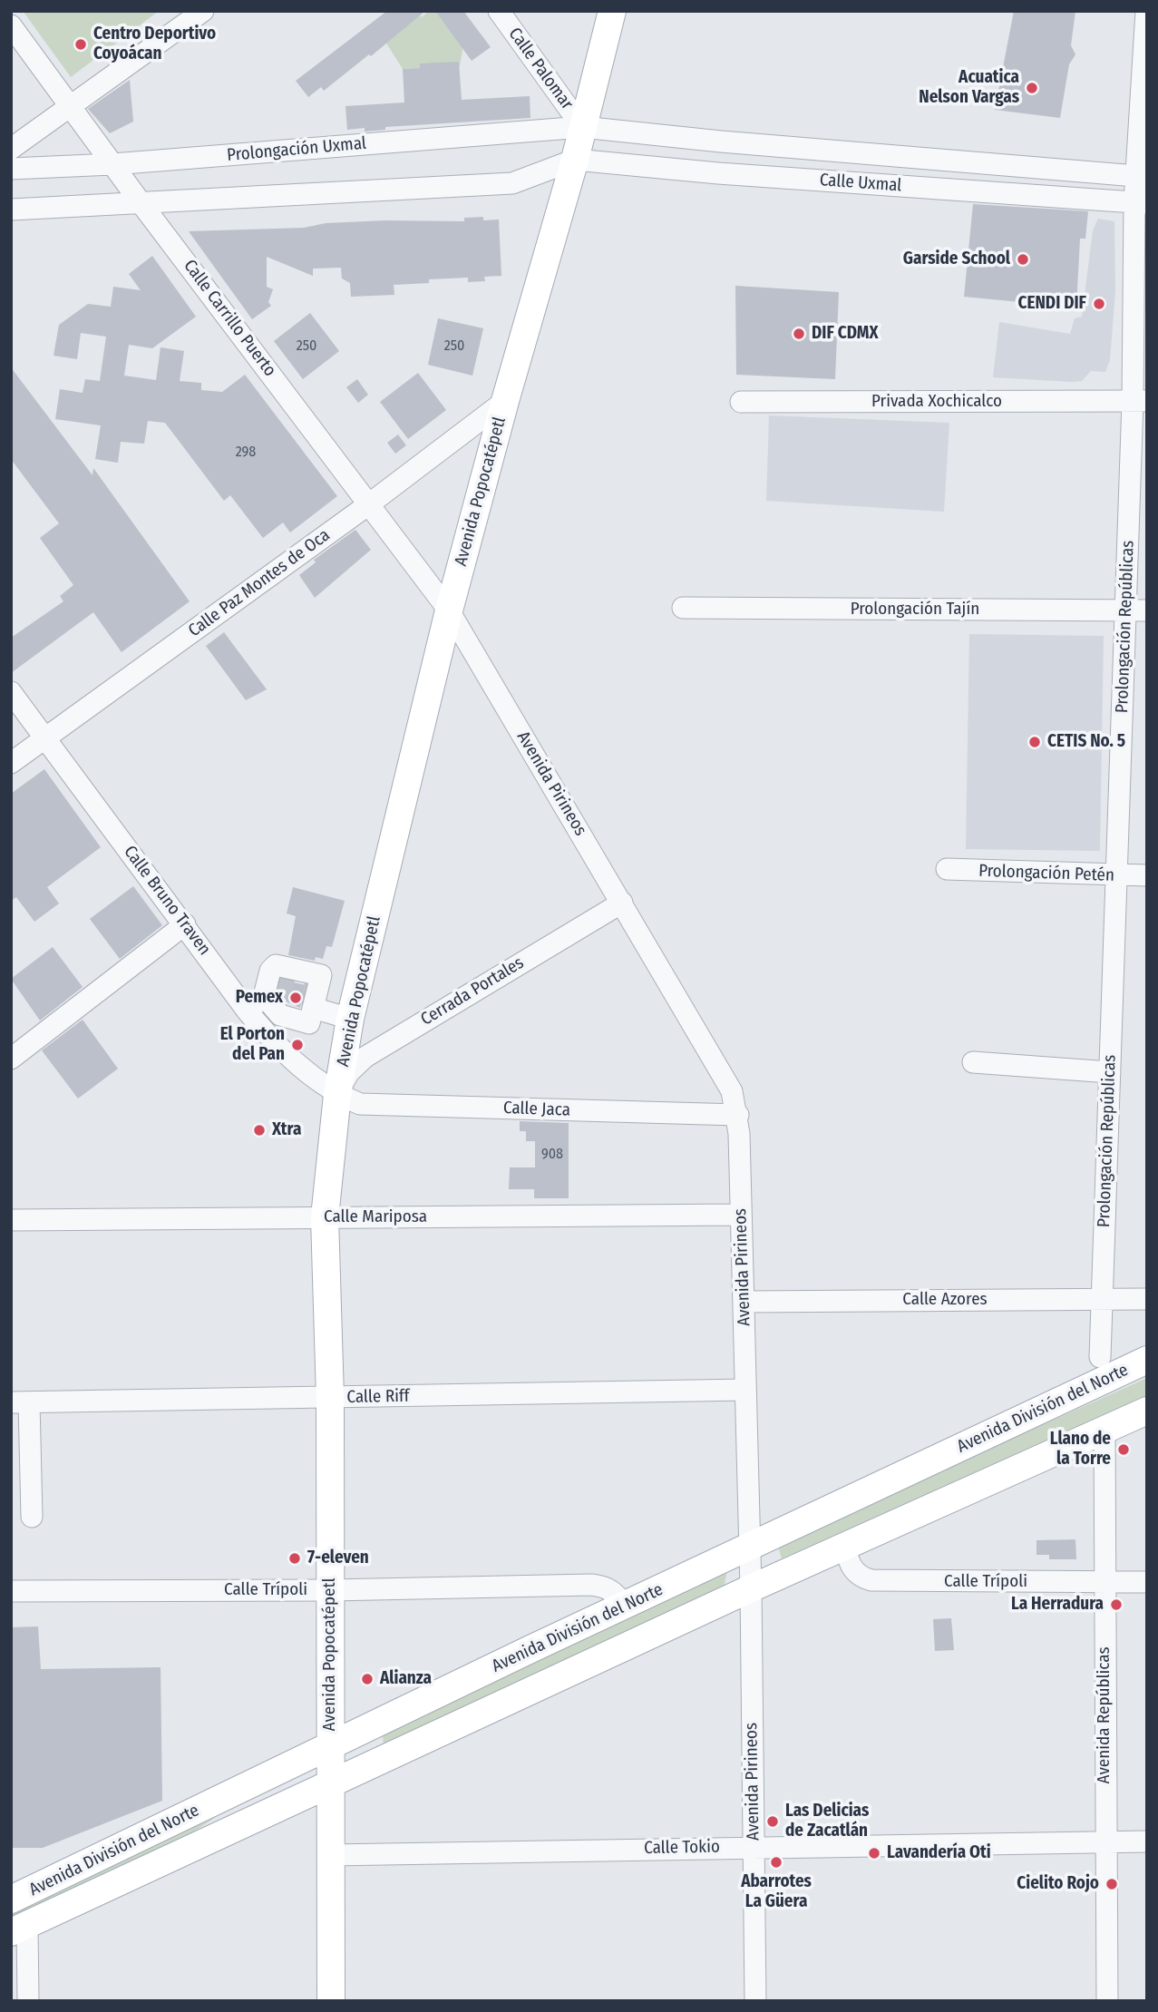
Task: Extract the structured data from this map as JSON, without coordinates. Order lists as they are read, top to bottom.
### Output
{
  "streets": {
    "main road": ["Avenida Popocatépetl", "Avenida División del Norte"],
    "street": [
      "Calle Palomar",
      "Prolongación Uxmal",
      "Calle Uxmal",
      "Calle Carrillo Puerto",
      "Privada Xochicalco",
      "Calle Paz Montes de Oca",
      "Prolongación Tajín",
      "Prolongación Repúblicas",
      "Avenida Pirineos",
      "Prolongación Petén",
      "Calle Bruno Traven",
      "Cerrada Portales",
      "Calle Jaca",
      "Calle Mariposa",
      "Calle Azores",
      "Calle Riff",
      "Calle Trípoli",
      "Avenida Repúblicas",
      "Calle Tokio"
    ]
  },
  "crossings": [
    ["Calle Palomar", "Prolongación Uxmal"],
    ["Calle Palomar", "Calle Uxmal"],
    ["Calle Palomar", "Avenida Popocatépetl"],
    ["Prolongación Uxmal", "Calle Uxmal"],
    ["Prolongación Uxmal", "Calle Carrillo Puerto"],
    ["Prolongación Uxmal", "Avenida Popocatépetl"],
    ["Calle Uxmal", "Avenida Popocatépetl"],
    ["Calle Uxmal", "Prolongación Repúblicas"],
    ["Calle Carrillo Puerto", "Avenida Popocatépetl"],
    ["Calle Carrillo Puerto", "Calle Paz Montes de Oca"],
    ["Calle Carrillo Puerto", "Avenida Pirineos"],
    ["Privada Xochicalco", "Prolongación Repúblicas"],
    ["Avenida Popocatépetl", "Calle Paz Montes de Oca"],
    ["Avenida Popocatépetl", "Avenida Pirineos"],
    ["Avenida Popocatépetl", "Calle Bruno Traven"],
    ["Avenida Popocatépetl", "Cerrada Portales"],
    ["Avenida Popocatépetl", "Calle Jaca"],
    ["Avenida Popocatépetl", "Calle Mariposa"],
    ["Avenida Popocatépetl", "Calle Riff"],
    ["Avenida Popocatépetl", "Avenida División del Norte"],
    ["Avenida Popocatépetl", "Calle Trípoli"],
    ["Avenida Popocatépetl", "Calle Tokio"],
    ["Calle Paz Montes de Oca", "Calle Bruno Traven"],
    ["Prolongación Tajín", "Prolongación Repúblicas"],
    ["Prolongación Repúblicas", "Prolongación Petén"],
    ["Prolongación Repúblicas", "Calle Azores"],
    ["Avenida Pirineos", "Cerrada Portales"],
    ["Avenida Pirineos", "Calle Jaca"],
    ["Avenida Pirineos", "Calle Mariposa"],
    ["Avenida Pirineos", "Calle Azores"],
    ["Avenida Pirineos", "Calle Riff"],
    ["Avenida Pirineos", "Avenida División del Norte"],
    ["Avenida Pirineos", "Calle Tokio"],
    ["Calle Bruno Traven", "Cerrada Portales"],
    ["Calle Bruno Traven", "Calle Jaca"],
    ["Cerrada Portales", "Calle Jaca"],
    ["Avenida División del Norte", "Calle Trípoli"],
    ["Avenida División del Norte", "Avenida Repúblicas"],
    ["Calle Trípoli", "Avenida Repúblicas"],
    ["Avenida Repúblicas", "Calle Tokio"]
  ],
  "places": [
    "Centro Deportivo Coyoácan",
    "Acuatica Nelson Vargas",
    "Garside School",
    "CENDI DIF",
    "DIF CDMX",
    "CETIS No. 5",
    "Pemex",
    "El Porton del Pan",
    "Xtra",
    "Llano de la Torre",
    "7-eleven",
    "La Herradura",
    "Alianza",
    "Las Delicias de Zacatlán",
    "Lavandería Oti",
    "Abarrotes La Güera",
    "Cielito Rojo"
  ],
  "house_numbers": [
    "250",
    "250",
    "298",
    "908"
  ]
}
